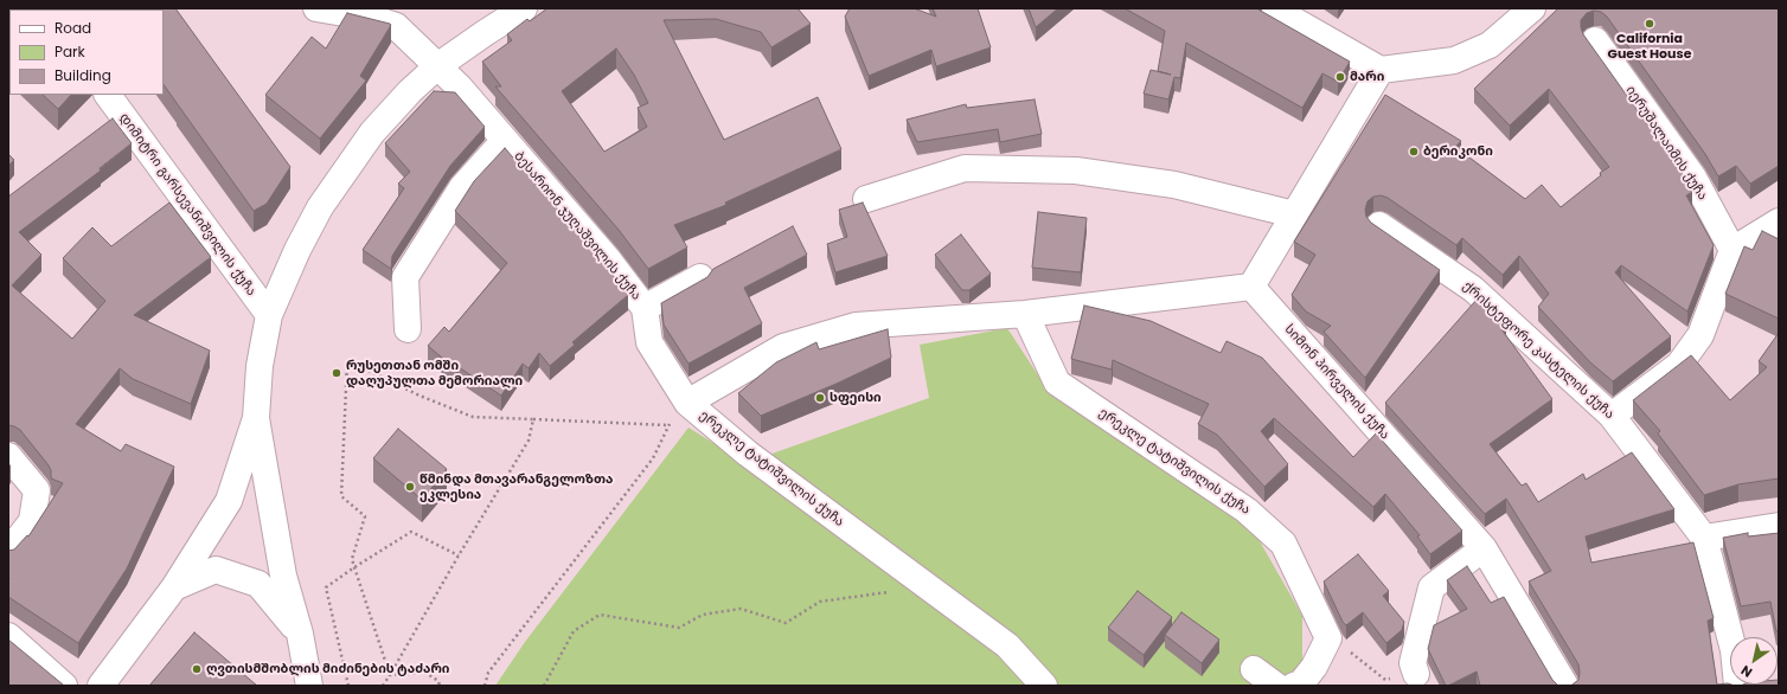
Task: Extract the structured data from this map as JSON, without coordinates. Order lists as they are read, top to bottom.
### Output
{
  "streets": {
    "street": [
      "იერუშალაიმის ქუჩა",
      "დიმიტრი გარსევანიშვილის ქუჩა",
      "ბესარიონ ჯუღაშვილის ქუჩა",
      "ქრისტეფორე კასტელის ქუჩა",
      "სიმონ პირველის ქუჩა",
      "ერეკლე ტატიშვილის ქუჩა"
    ]
  },
  "crossings": [
    ["ბესარიონ ჯუღაშვილის ქუჩა", "ერეკლე ტატიშვილის ქუჩა"],
    ["სიმონ პირველის ქუჩა", "ერეკლე ტატიშვილის ქუჩა"]
  ],
  "places": [
    "California Guest House",
    "მარი",
    "ბერიკონი",
    "რუსეთთან ომში დაღუპულთა მემორიალი",
    "სფეისი",
    "წმინდა მთავარანგელოზთა ეკლესია",
    "ღვთისმშობლის მიძინების ტაძარი"
  ],
  "legend": ["Road", "Park", "Building"],
  "north": "bottom left"
}
